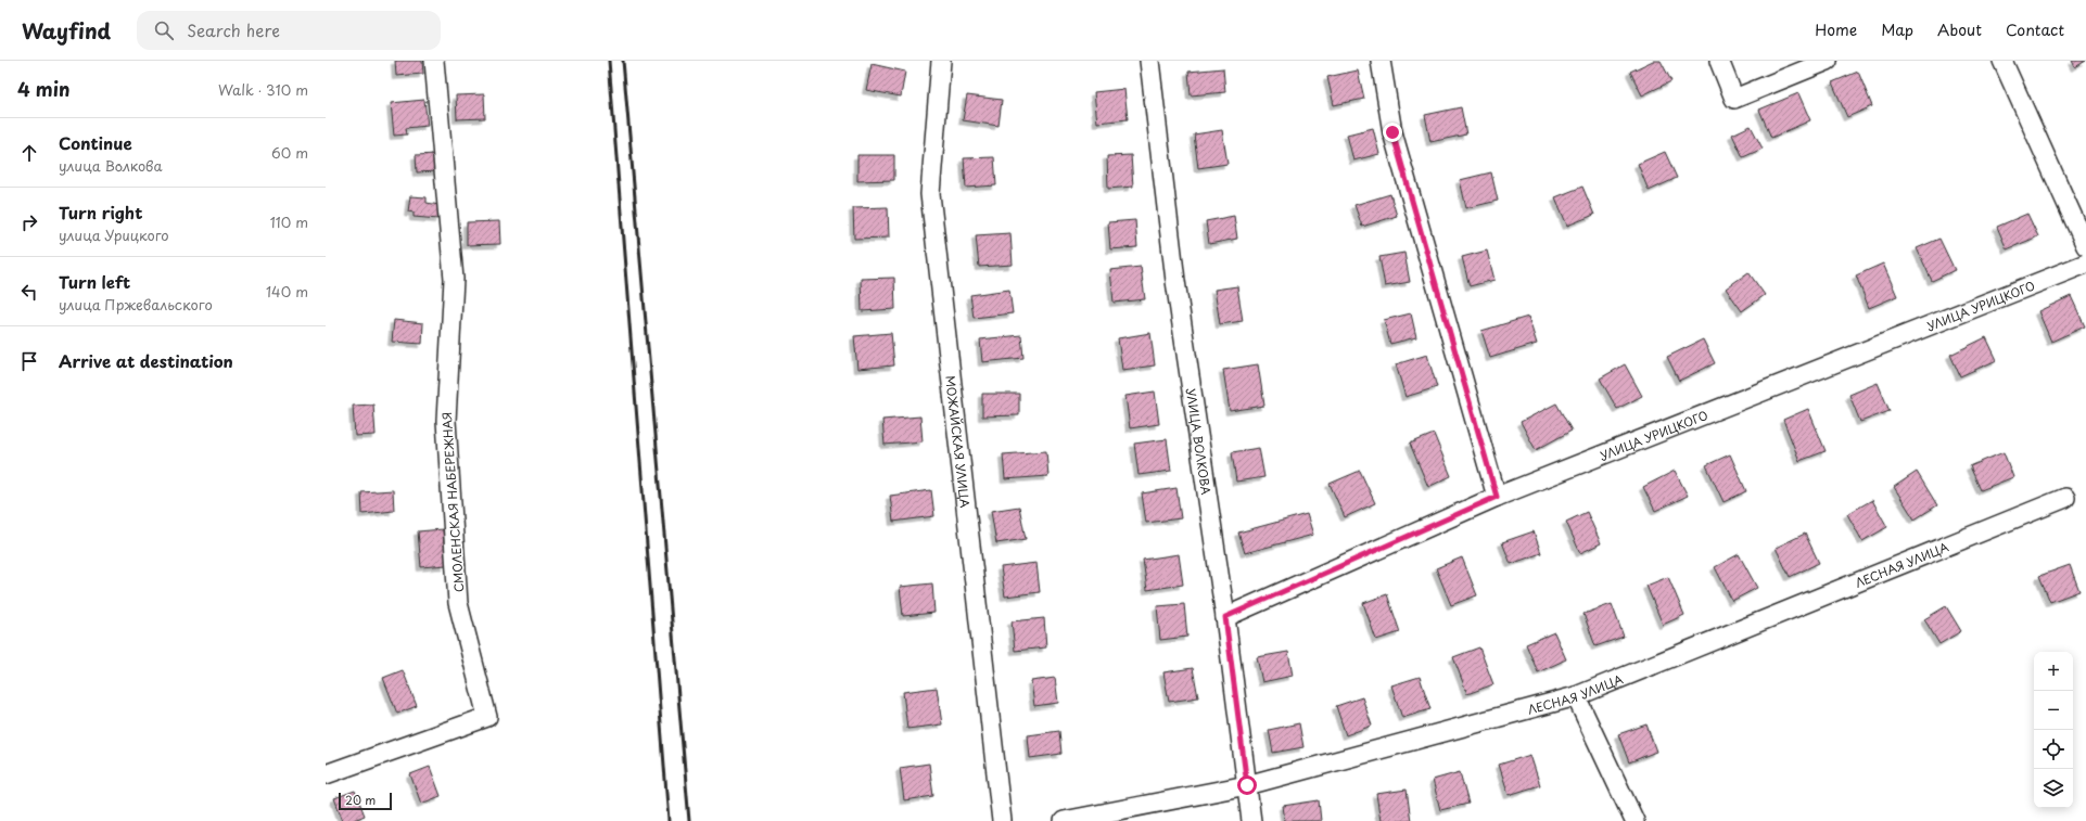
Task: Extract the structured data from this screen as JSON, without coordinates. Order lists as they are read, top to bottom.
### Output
{
  "streets": {
    "street": [
      "УЛИЦА УРИЦКОГО",
      "МОЖАЙСКАЯ УЛИЦА",
      "УЛИЦА ВОЛКОВА",
      "СМОЛЕНСКАЯ НАБЕРЕЖНАЯ",
      "ЛЕСНАЯ УЛИЦА"
    ]
  },
  "crossings": [
    ["УЛИЦА УРИЦКОГО", "УЛИЦА ВОЛКОВА"],
    ["УЛИЦА ВОЛКОВА", "ЛЕСНАЯ УЛИЦА"]
  ],
  "scale_bar": "20 m",
  "page": {
    "header": "Wayfind",
    "search": "Search here",
    "nav": [
      "Home",
      "Map",
      "About",
      "Contact"
    ],
    "heading": ["4 min", "Walk · 310 m"],
    "list": [
      ["Continue", "улица Волкова", "60 m"],
      ["Turn right", "улица Урицкого", "110 m"],
      ["Turn left", "улица Пржевальского", "140 m"],
      "Arrive at destination"
    ],
    "map_buttons": ["+", "−"],
    "scale": "20 m"
  }
}
